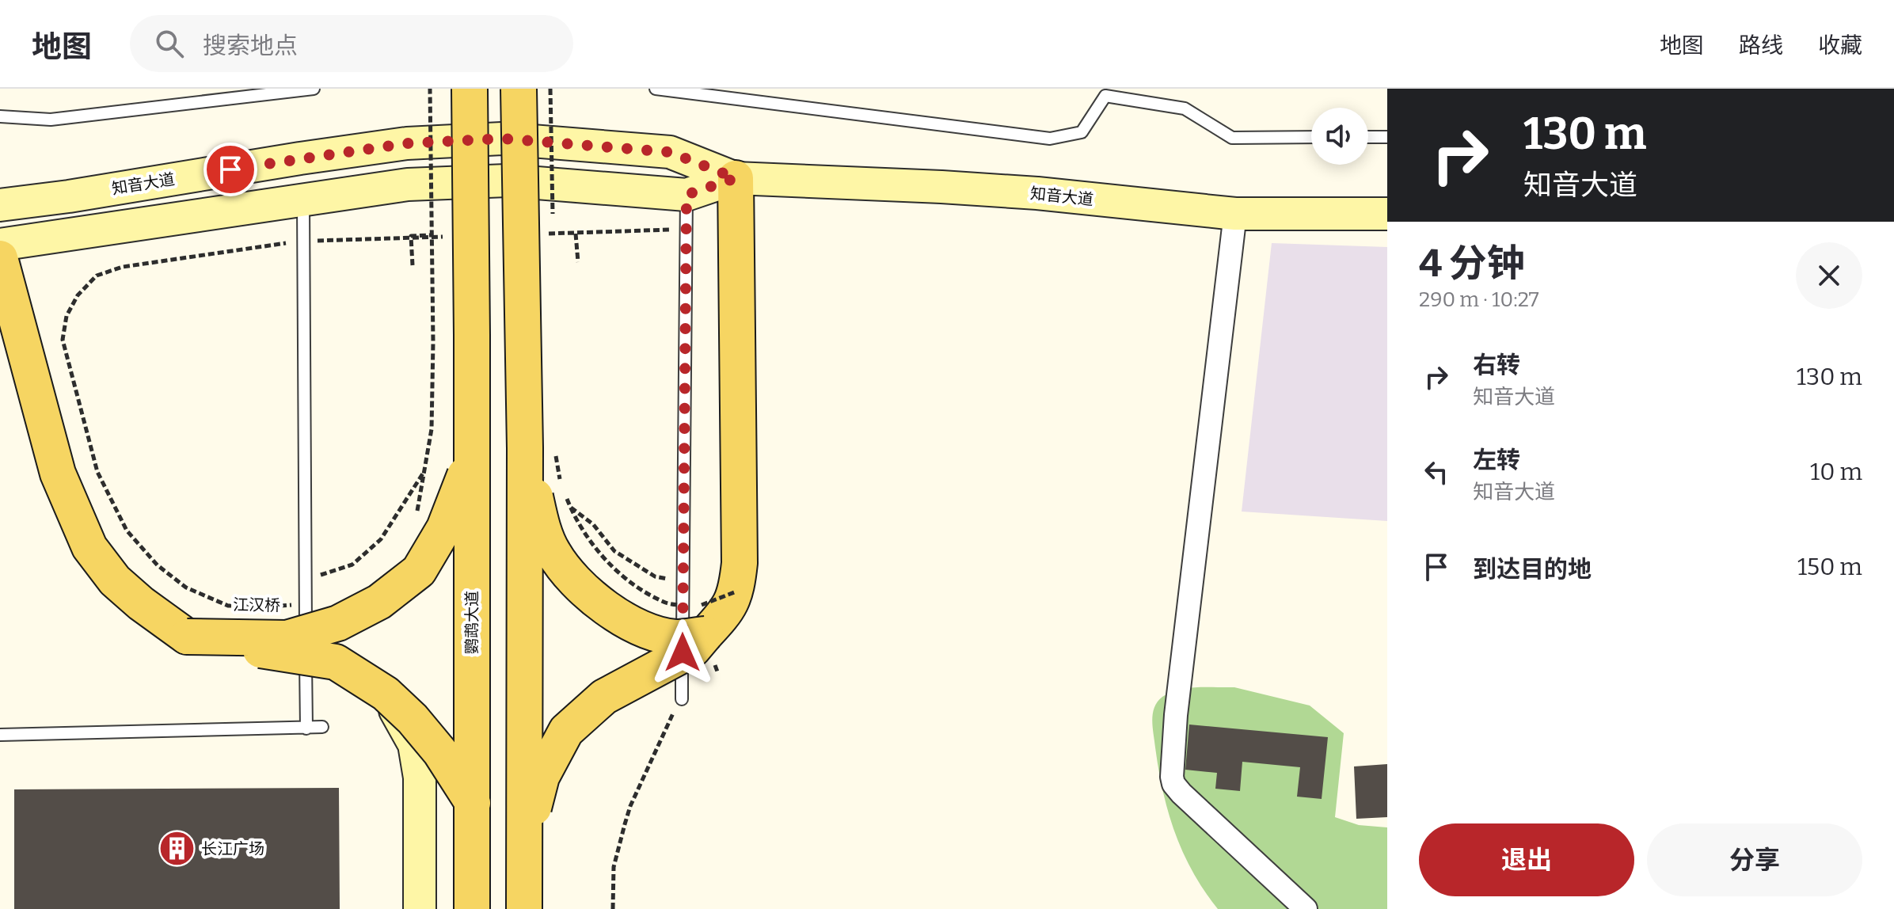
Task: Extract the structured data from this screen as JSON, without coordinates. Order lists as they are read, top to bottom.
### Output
{
  "streets": {
    "main road": ["知音大道", "鹦鹉大道"],
    "path": ["江汉桥"]
  },
  "places": {
    "building": ["长江广场"]
  },
  "page": {
    "header": "地图",
    "search": "搜索地点",
    "nav": ["地图", "路线", "收藏"],
    "turn": ["130 m", "知音大道"],
    "heading": ["4 分钟", "290 m · 10:27"],
    "list": [
      {
        "name": "右转",
        "note": "知音大道",
        "value": "130 m"
      },
      {
        "name": "左转",
        "note": "知音大道",
        "value": "10 m"
      },
      {
        "name": "到达目的地",
        "value": "150 m"
      }
    ],
    "buttons": ["退出", "分享"]
  }
}
